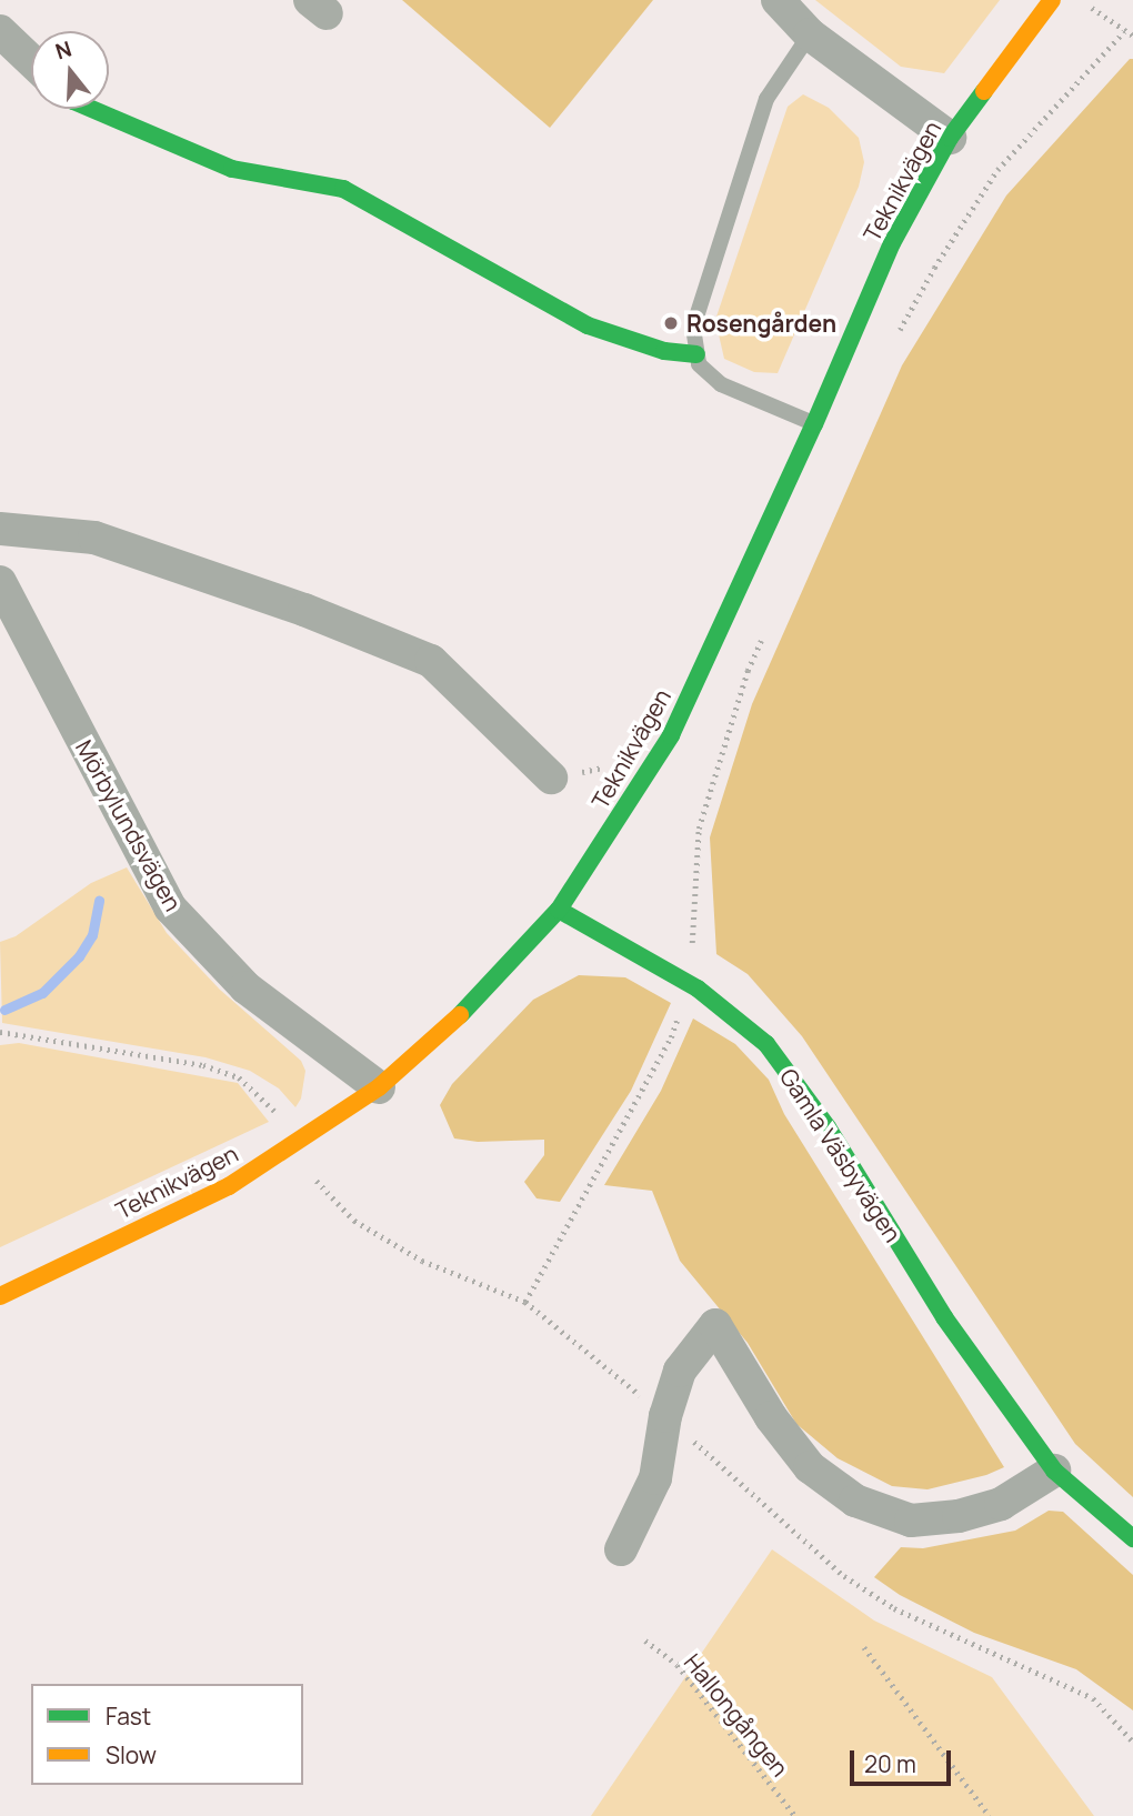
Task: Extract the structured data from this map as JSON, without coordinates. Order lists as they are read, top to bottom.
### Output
{
  "streets": {
    "street": ["Teknikvägen", "Mörbylundsvägen", "Gamla Väsbyvägen"],
    "path": ["Hallongången"]
  },
  "crossings": [
    ["Teknikvägen", "Mörbylundsvägen"],
    ["Teknikvägen", "Gamla Väsbyvägen"]
  ],
  "places": ["Rosengården"],
  "legend": ["Fast", "Slow"],
  "scale_bar": "20 m",
  "north": "top"
}
